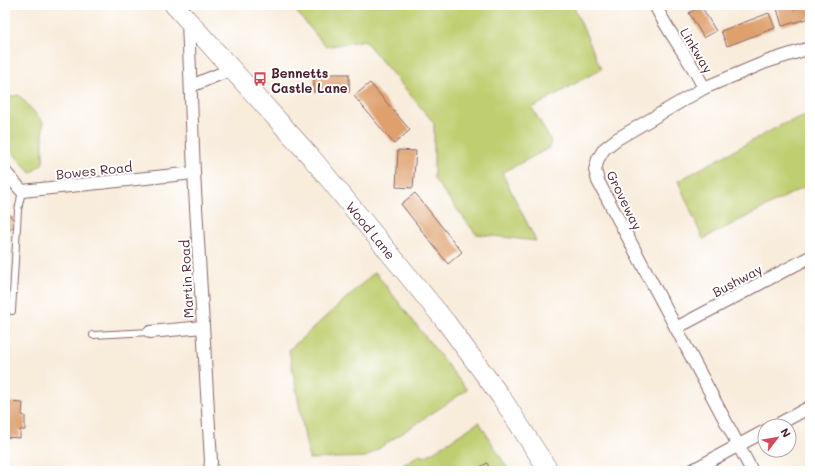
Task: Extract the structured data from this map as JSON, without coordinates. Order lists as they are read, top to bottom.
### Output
{
  "streets": {
    "main road": ["Wood Lane"],
    "street": [
      "Linkway",
      "Bowes Road",
      "Groveway",
      "Martin Road",
      "Bushway"
    ]
  },
  "crossings": [
    ["Linkway", "Groveway"],
    ["Bowes Road", "Martin Road"],
    ["Groveway", "Bushway"],
    ["Wood Lane", "Martin Road"]
  ],
  "places": {
    "bus stop": ["Bennetts Castle Lane"]
  },
  "north": "top right"
}
